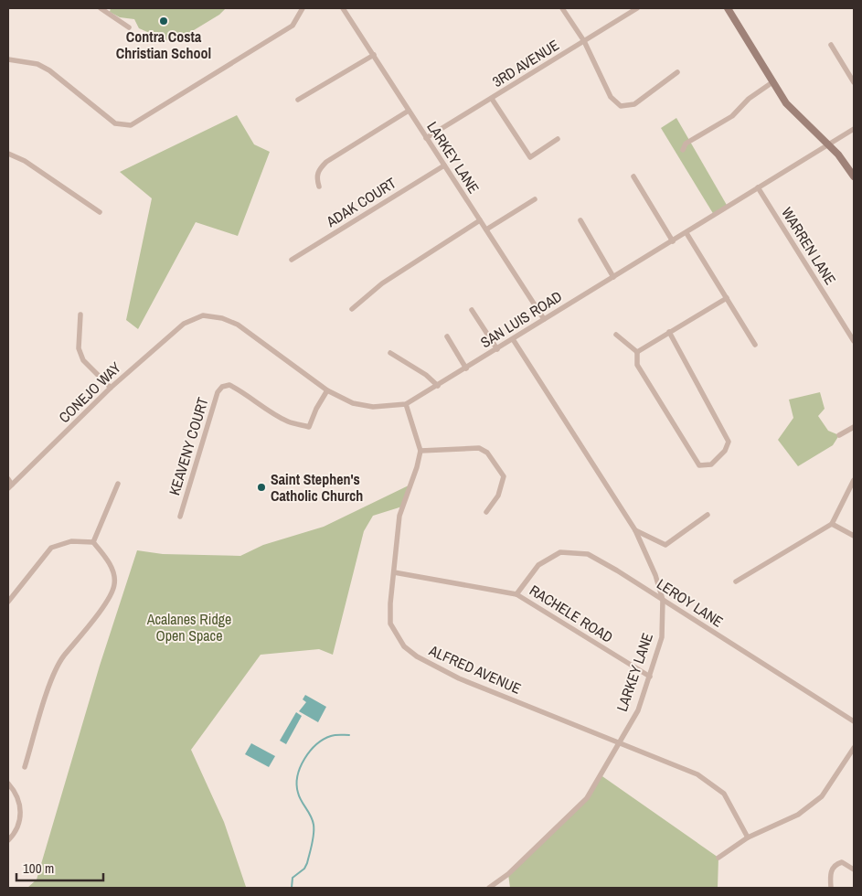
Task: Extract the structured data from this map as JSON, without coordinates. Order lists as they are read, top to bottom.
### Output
{
  "streets": {
    "street": [
      "3RD AVENUE",
      "LARKEY LANE",
      "ADAK COURT",
      "WARREN LANE",
      "SAN LUIS ROAD",
      "CONEJO WAY",
      "KEAVENY COURT",
      "LEROY LANE",
      "RACHELE ROAD",
      "ALFRED AVENUE"
    ]
  },
  "crossings": [
    ["3RD AVENUE", "LARKEY LANE"],
    ["LARKEY LANE", "ADAK COURT"],
    ["LARKEY LANE", "SAN LUIS ROAD"],
    ["LARKEY LANE", "LEROY LANE"],
    ["LARKEY LANE", "RACHELE ROAD"],
    ["LARKEY LANE", "ALFRED AVENUE"],
    ["WARREN LANE", "SAN LUIS ROAD"],
    ["SAN LUIS ROAD", "CONEJO WAY"],
    ["SAN LUIS ROAD", "KEAVENY COURT"],
    ["LEROY LANE", "RACHELE ROAD"],
    ["RACHELE ROAD", "ALFRED AVENUE"]
  ],
  "parks": ["Acalanes Ridge Open Space"],
  "places": ["Contra Costa Christian School", "Saint Stephen's Catholic Church"],
  "scale_bar": "100 m"
}
